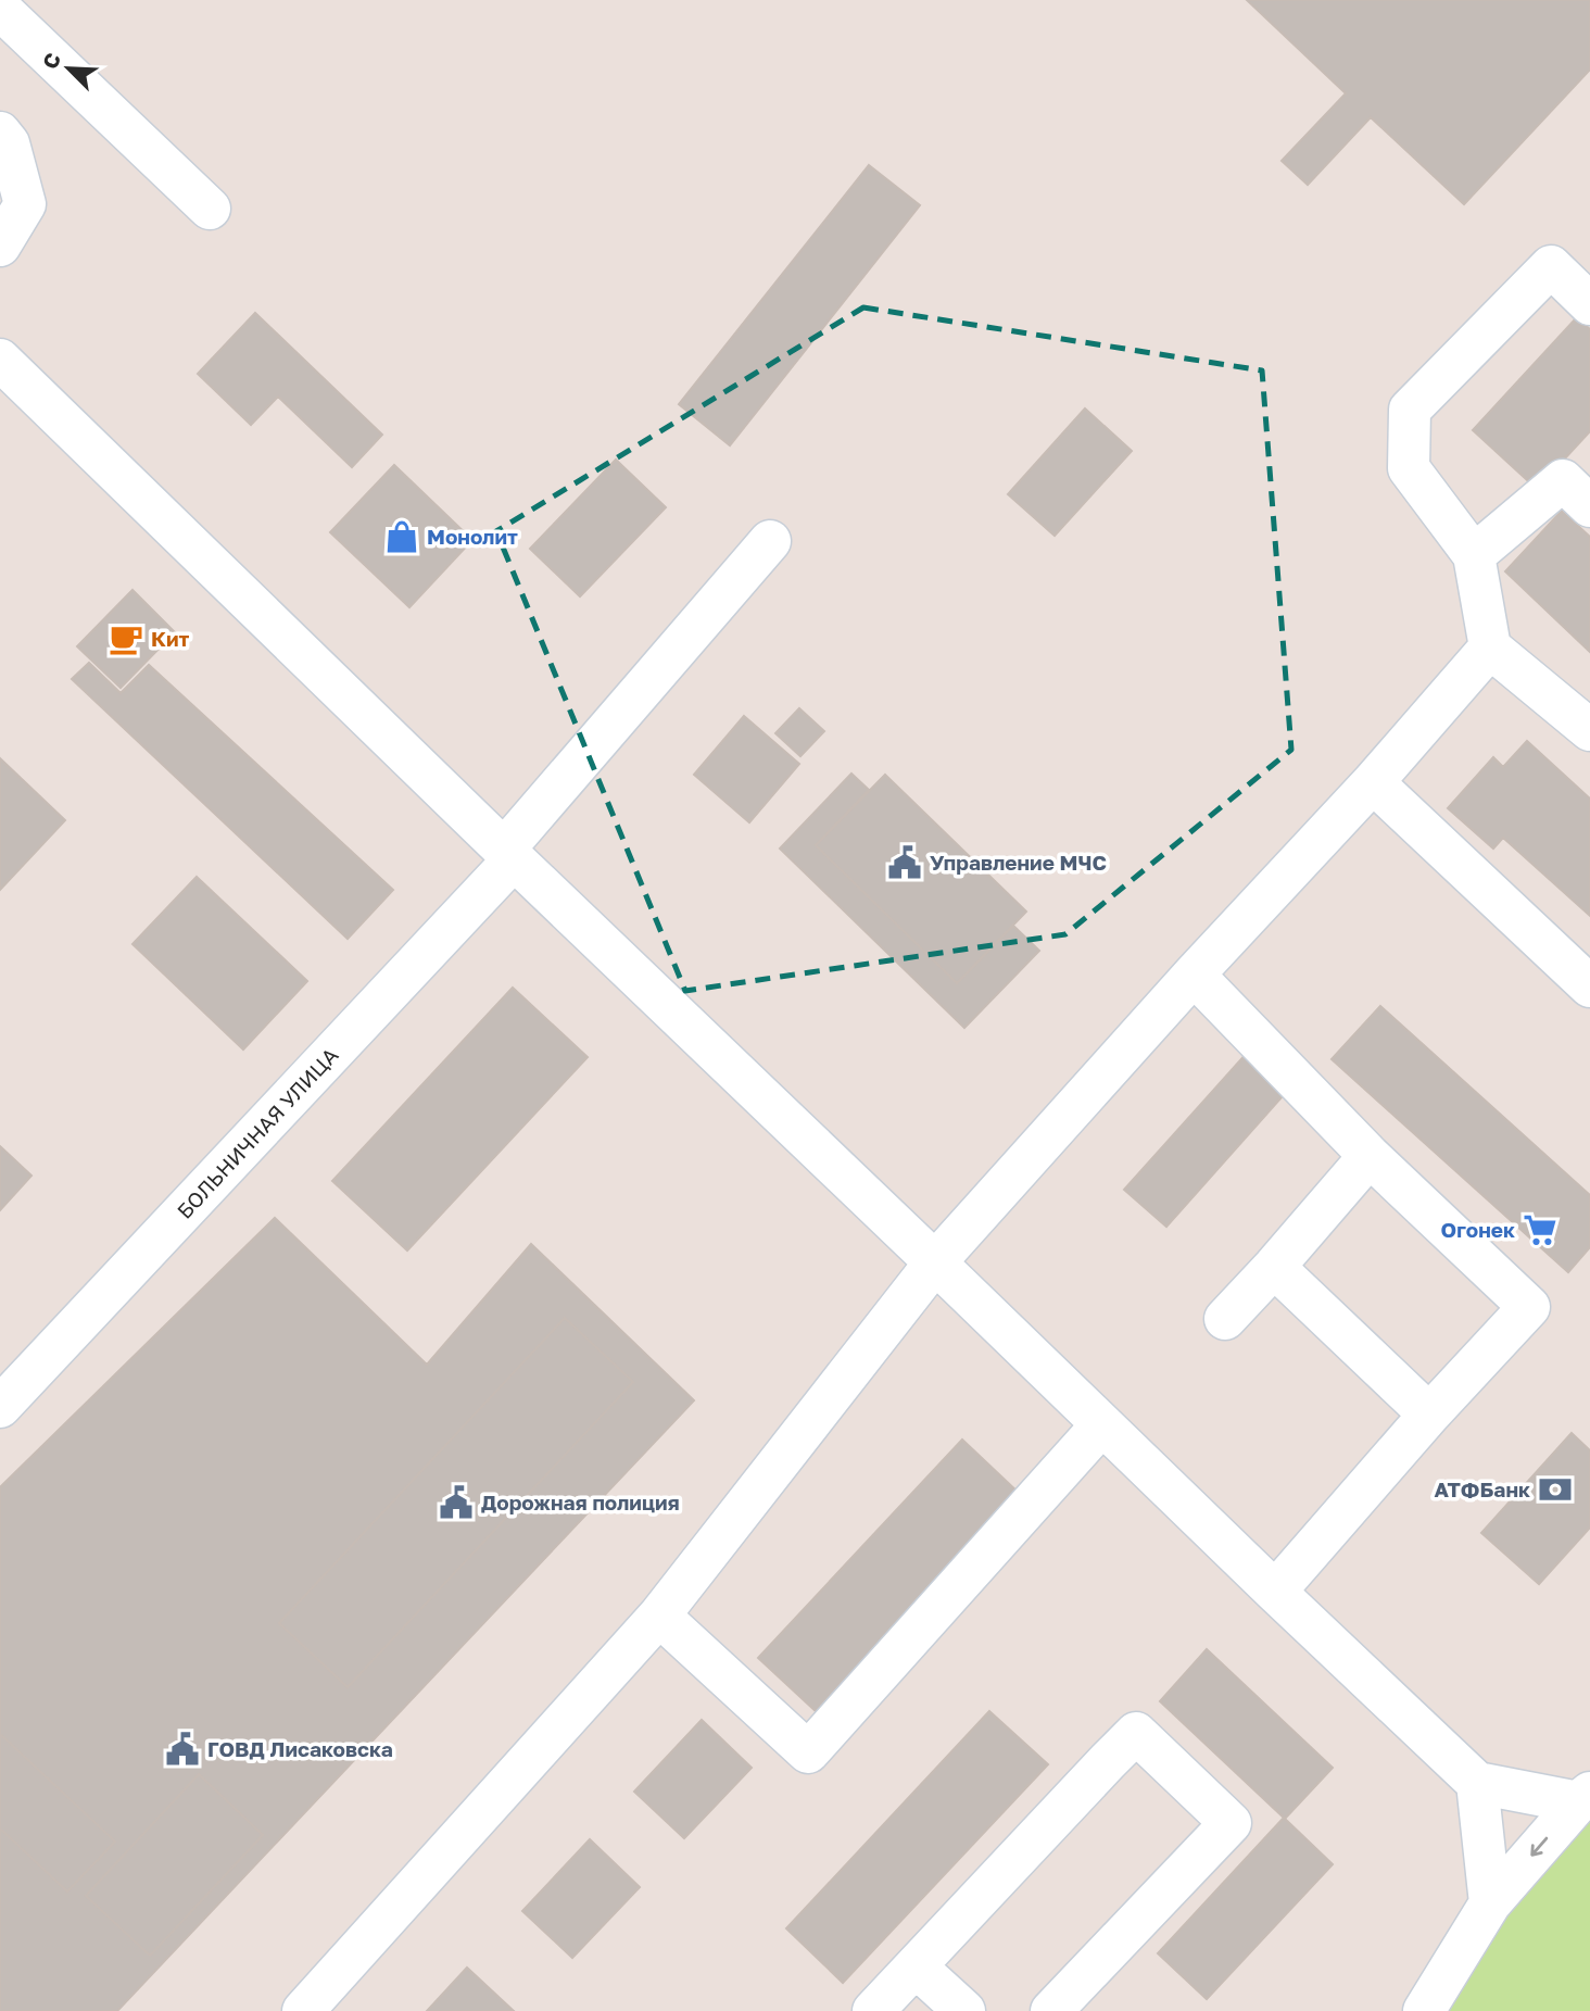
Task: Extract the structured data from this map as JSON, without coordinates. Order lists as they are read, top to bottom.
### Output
{
  "streets": {
    "street": ["БОЛЬНИЧНАЯ УЛИЦА"]
  },
  "places": {
    "shop": ["Монолит"],
    "cafe": ["Кит"],
    "public building": ["Управление МЧС", "Дорожная полиция", "ГОВД Лисаковска"],
    "supermarket": ["Огонек"],
    "bank": ["АТФБанк"]
  },
  "north": "top left"
}
